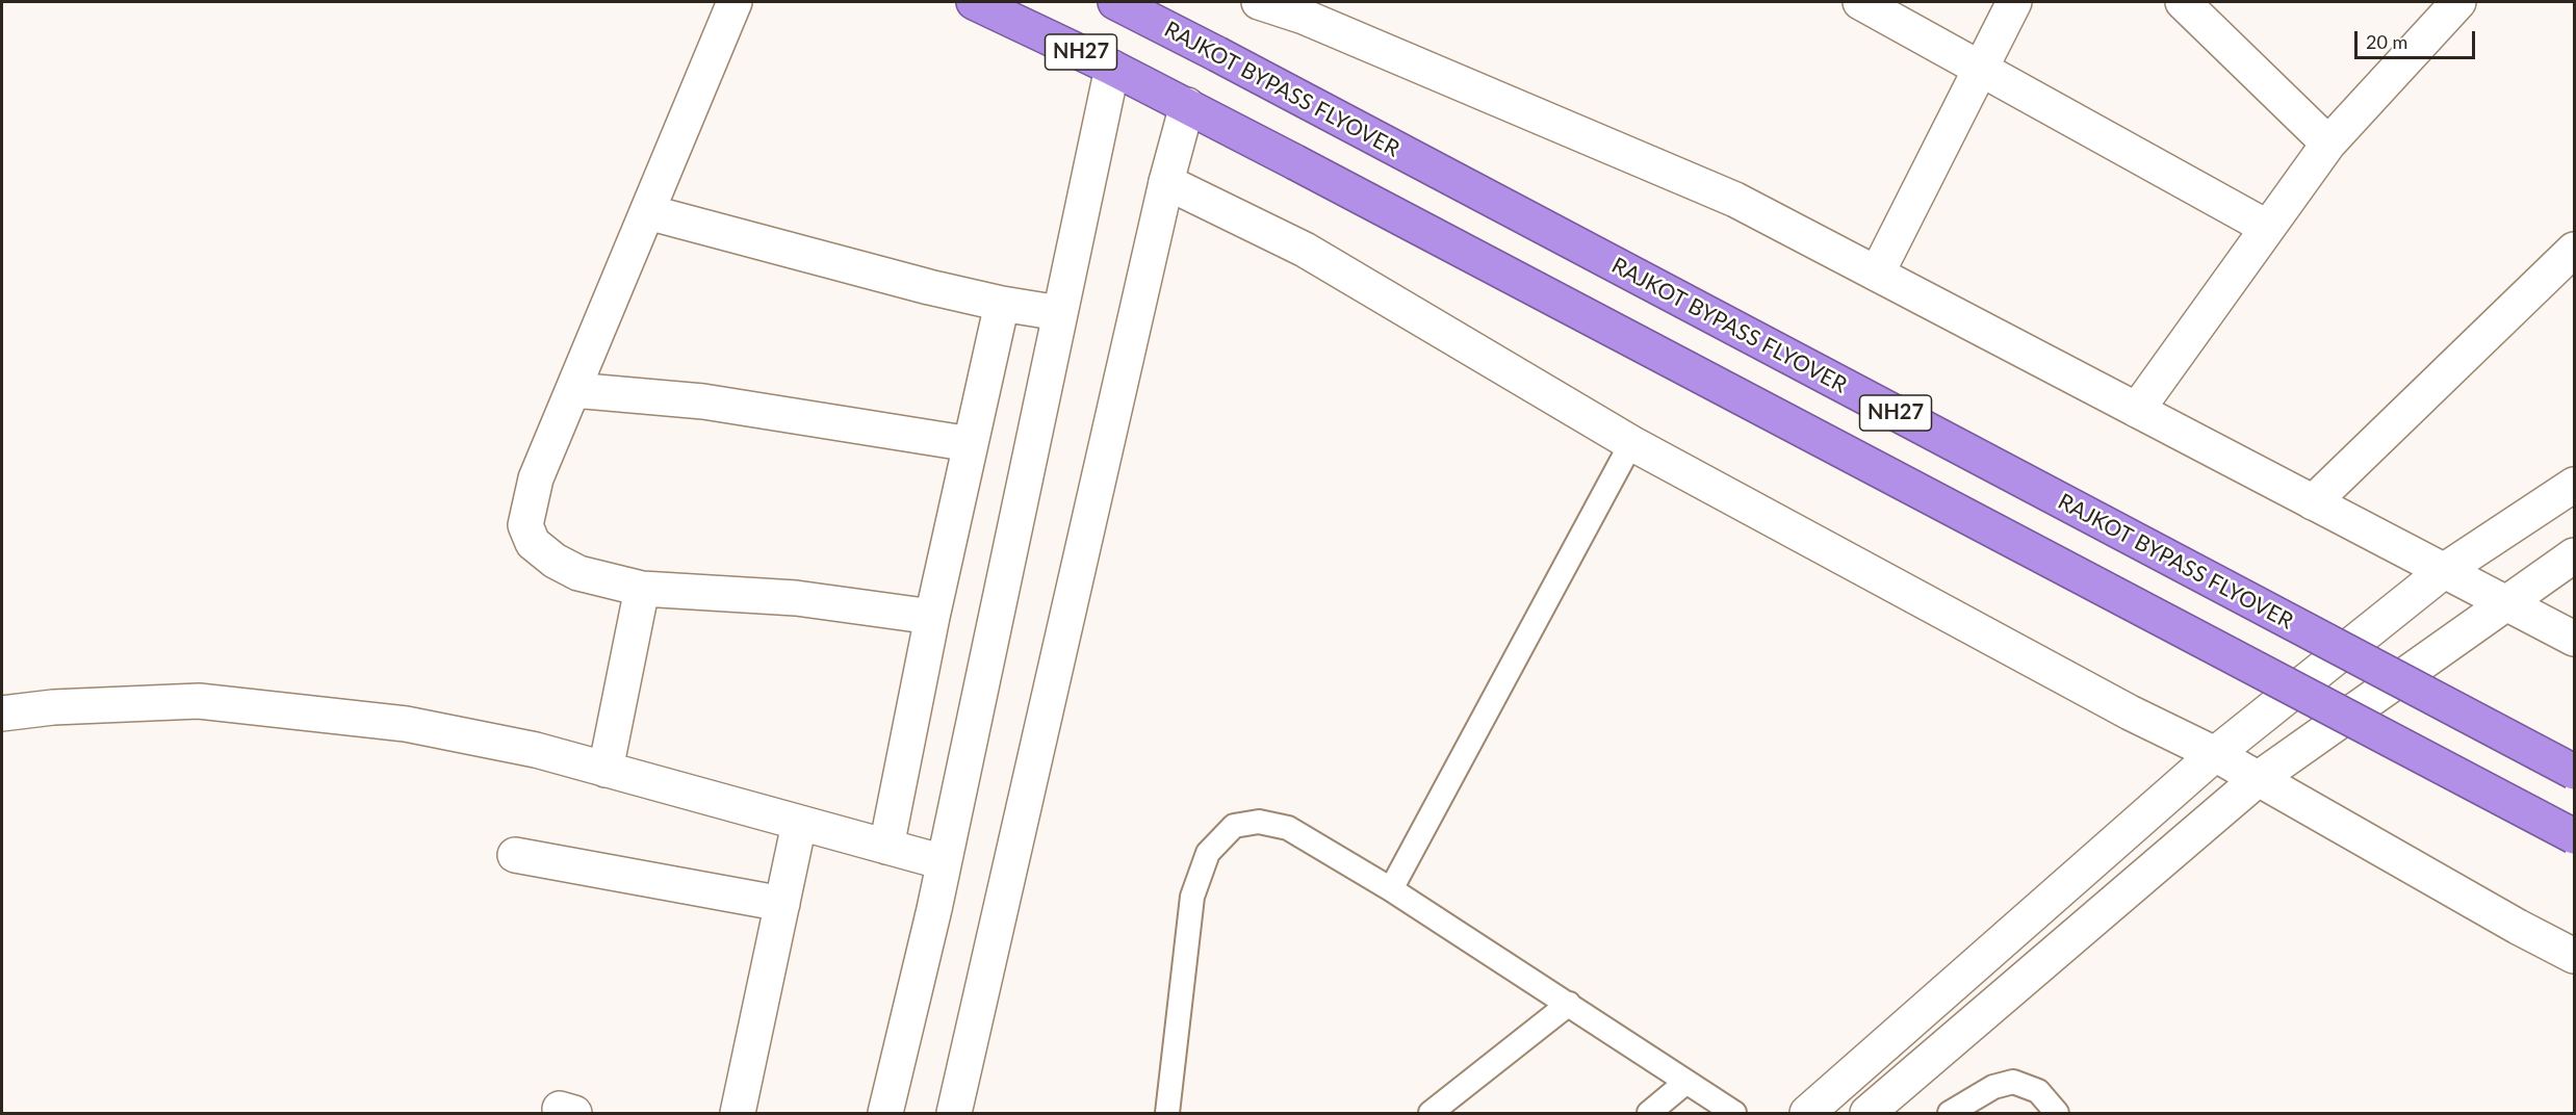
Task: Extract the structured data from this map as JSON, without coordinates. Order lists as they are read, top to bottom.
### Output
{
  "streets": {
    "highway": ["NH27", "RAJKOT BYPASS FLYOVER"]
  },
  "scale_bar": "20 m"
}
